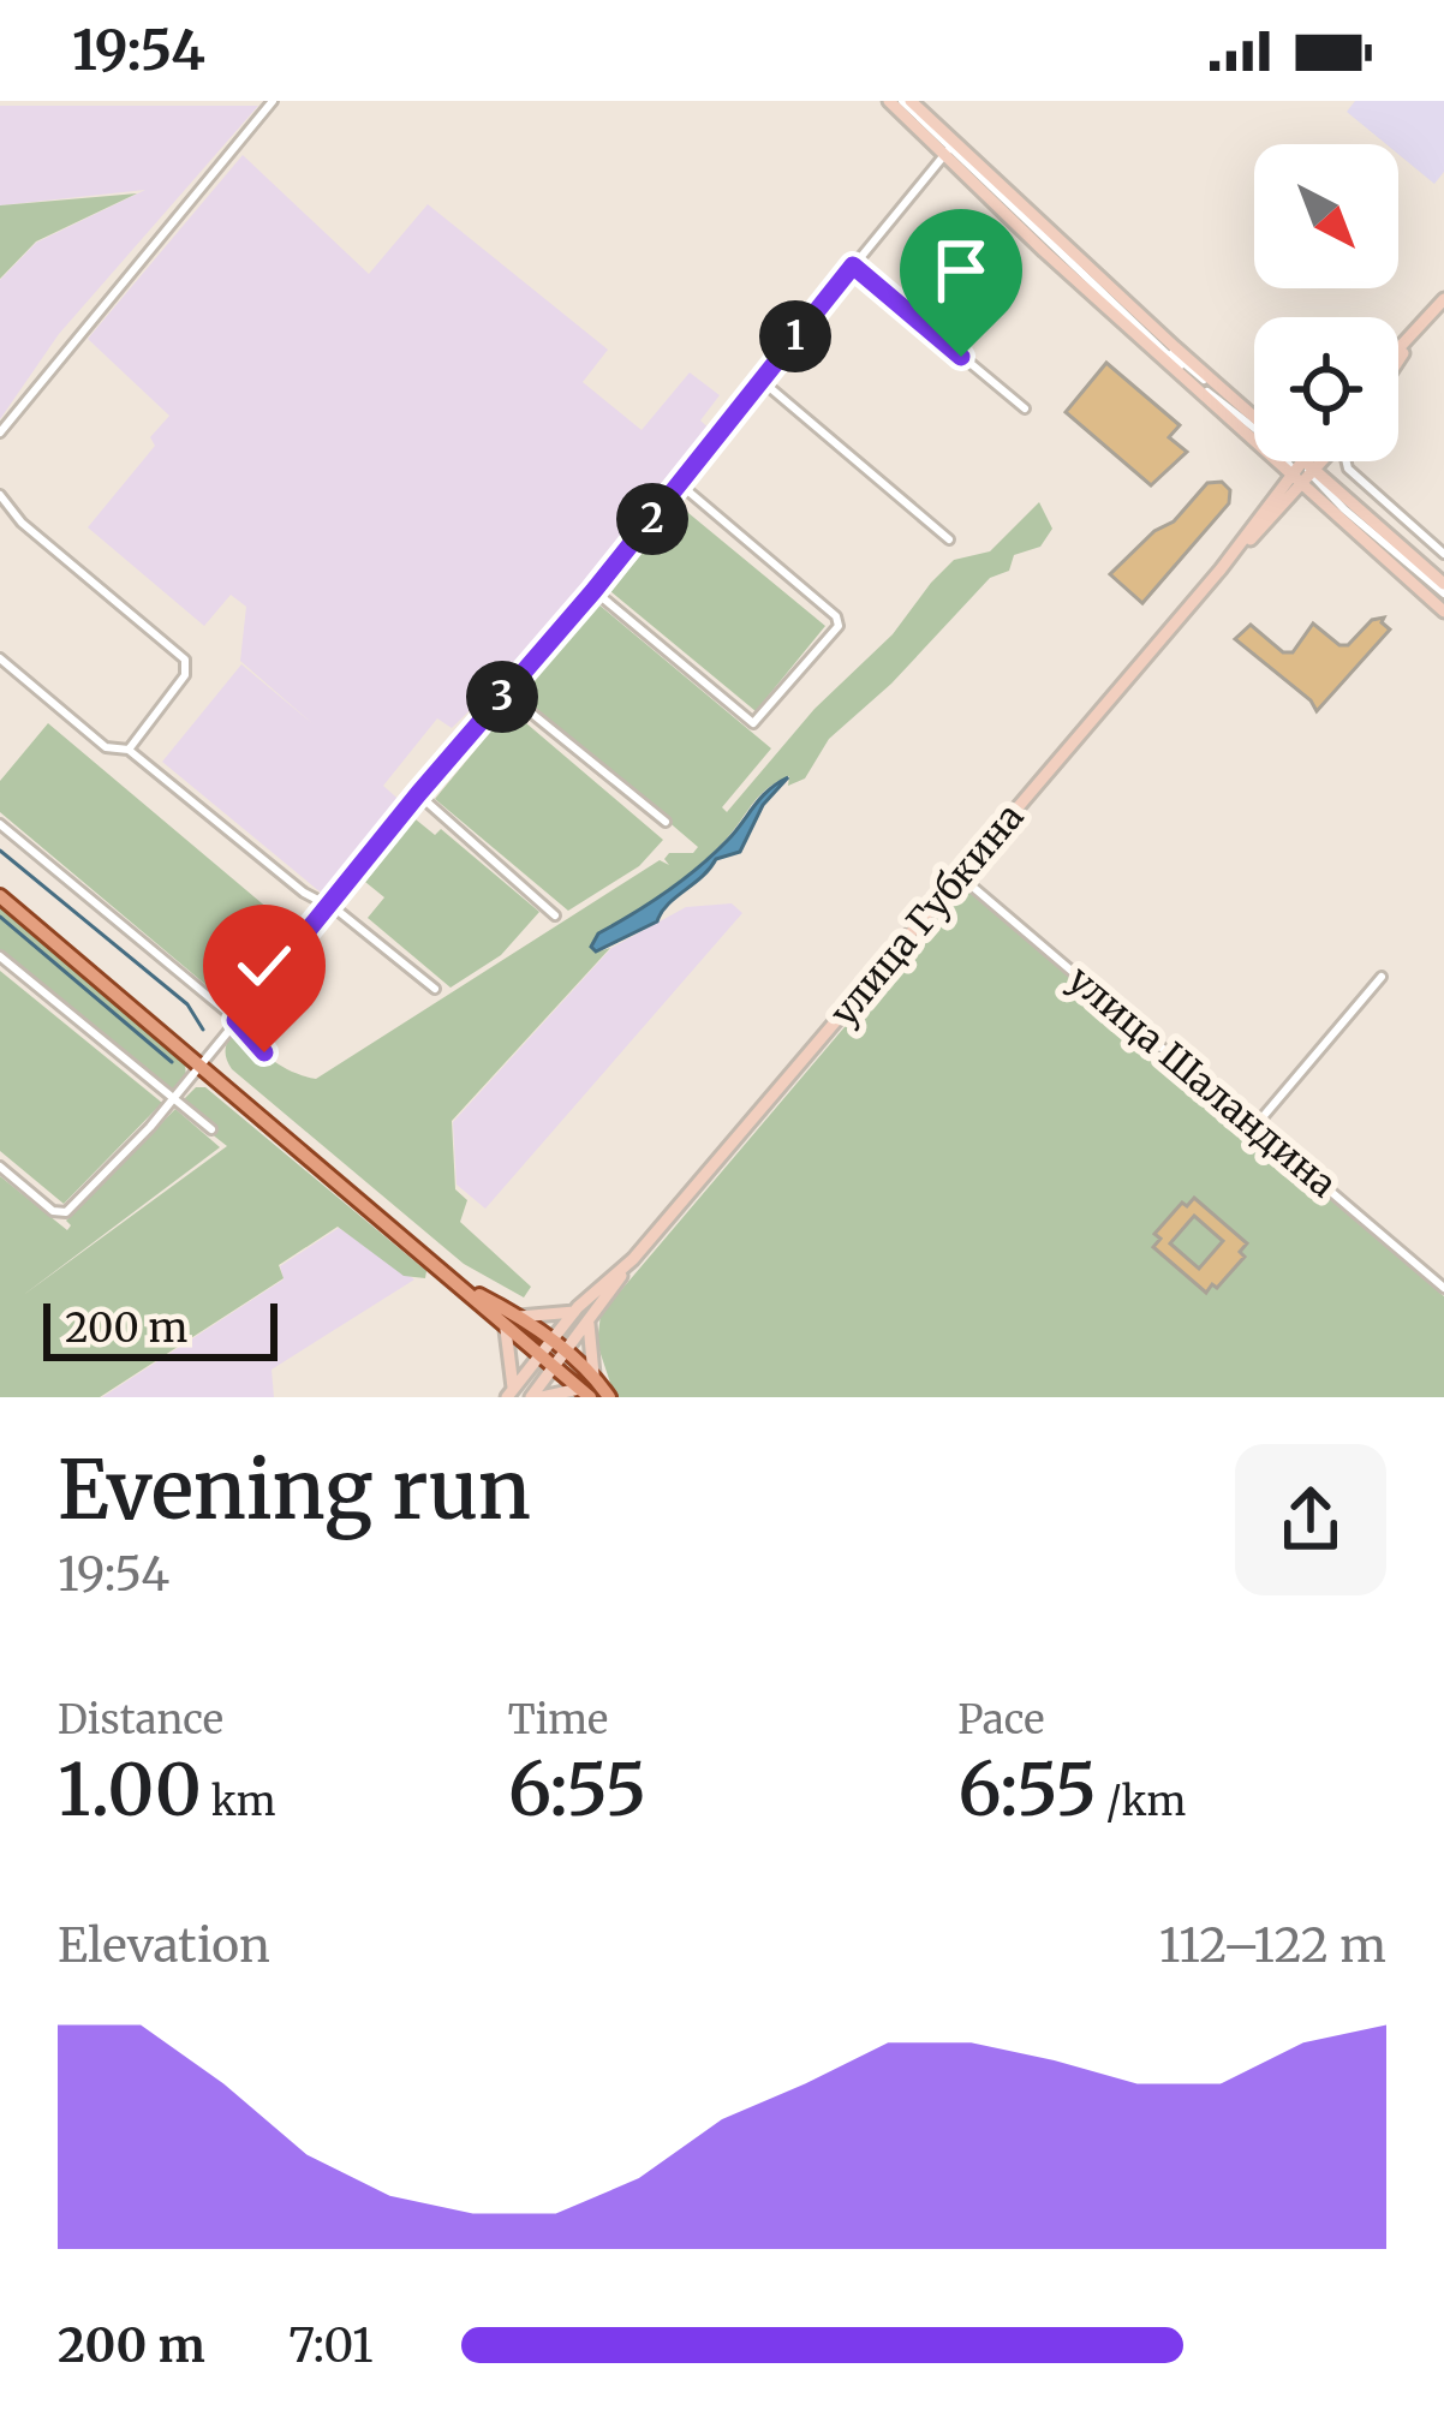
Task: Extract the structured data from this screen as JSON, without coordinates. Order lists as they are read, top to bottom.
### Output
{
  "streets": {
    "main road": ["улица Губкина"],
    "street": ["улица Шаландина"]
  },
  "crossings": [
    ["улица Губкина", "улица Шаландина"]
  ],
  "scale_bar": "200 m",
  "north": "bottom right",
  "page": {
    "status": "19:54",
    "pins": ["1", "2", "3"],
    "scale": "200 m",
    "heading": ["Evening run", "19:54"],
    "stats": [
      ["Distance", "1.00 km"],
      ["Time", "6:55"],
      ["Pace", "6:55 /km"]
    ],
    "chart": ["Elevation", "112–122 m"],
    "list": [
      {
        "name": "200 m",
        "note": "7:01"
      }
    ]
  }
}
